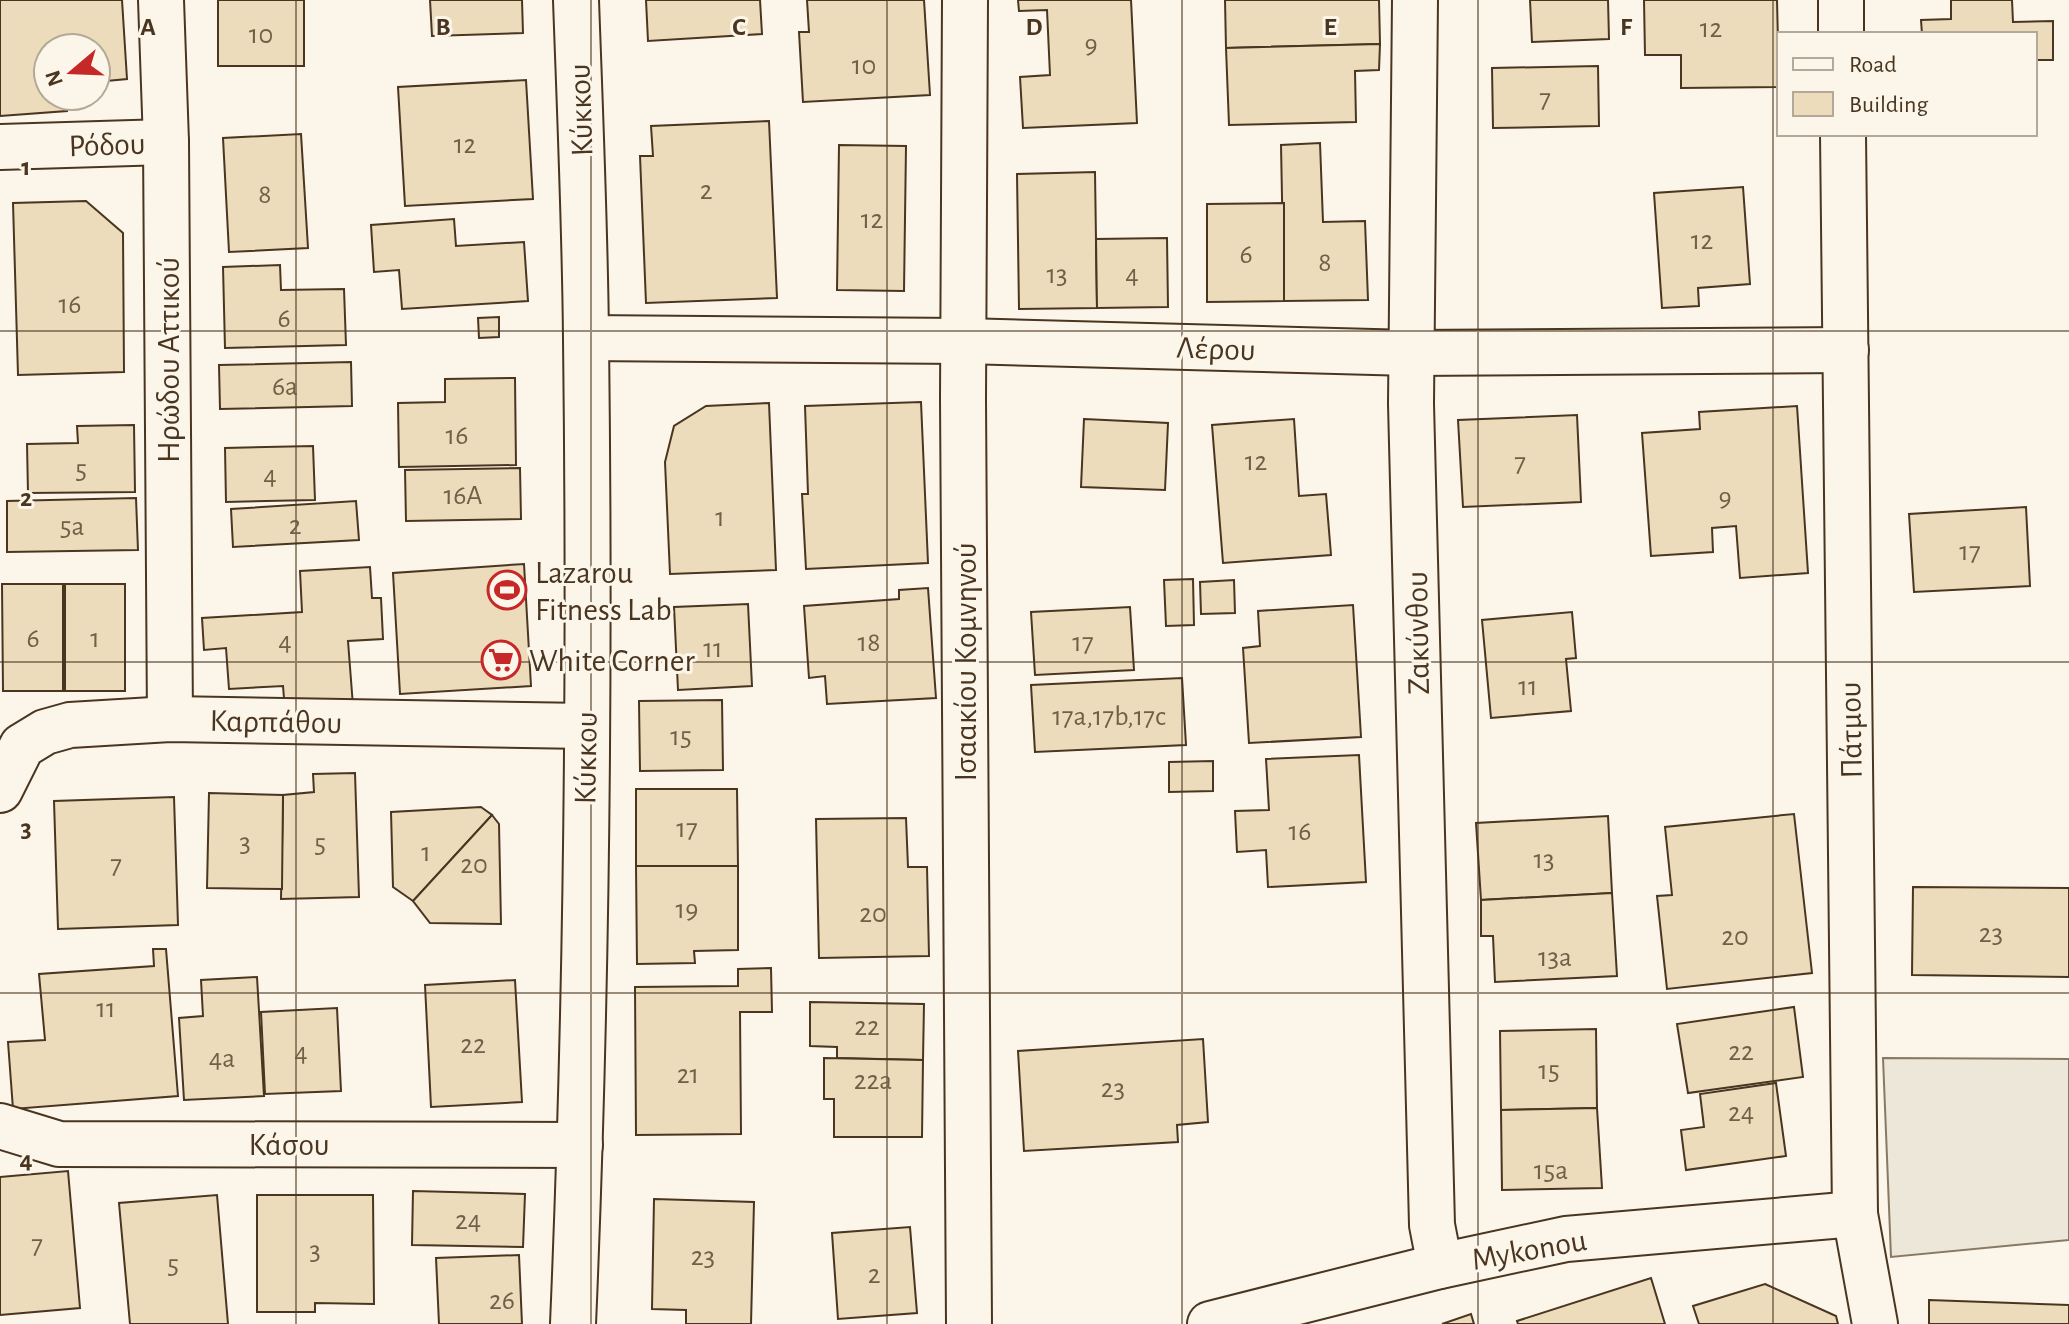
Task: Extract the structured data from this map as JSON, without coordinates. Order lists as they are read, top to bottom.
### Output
{
  "streets": {
    "street": [
      "Κύκκου",
      "Ρόδου",
      "Λέρου",
      "Ηρώδου Αττικού",
      "Ζακύνθου",
      "Ισαακίου Κομνηνού",
      "Καρπάθου",
      "Πάτμου",
      "Κάσου",
      "Mykonou"
    ]
  },
  "crossings": [
    ["Κύκκου", "Λέρου"],
    ["Κύκκου", "Καρπάθου"],
    ["Κύκκου", "Κάσου"],
    ["Ρόδου", "Ηρώδου Αττικού"],
    ["Λέρου", "Ζακύνθου"],
    ["Λέρου", "Ισαακίου Κομνηνού"],
    ["Λέρου", "Πάτμου"],
    ["Ηρώδου Αττικού", "Καρπάθου"],
    ["Ζακύνθου", "Mykonou"],
    ["Πάτμου", "Mykonou"]
  ],
  "places": {
    "sports": ["Lazarou Fitness Lab"],
    "supermarket": ["White Corner"]
  },
  "house_numbers": [
    "12",
    "10",
    "9",
    "10",
    "7",
    "12",
    "2",
    "8",
    "12",
    "12",
    "6",
    "8",
    "13",
    "4",
    "16",
    "6",
    "6a",
    "16",
    "12",
    "7",
    "5",
    "4",
    "16A",
    "9",
    "1",
    "2",
    "5a",
    "17",
    "6",
    "1",
    "4",
    "18",
    "17",
    "11",
    "11",
    "17a,17b,17c",
    "15",
    "17",
    "16",
    "3",
    "5",
    "1",
    "13",
    "7",
    "20",
    "19",
    "20",
    "23",
    "20",
    "13a",
    "11",
    "22",
    "22",
    "22",
    "4",
    "4a",
    "15",
    "21",
    "22a",
    "23",
    "24",
    "15a",
    "24",
    "7",
    "3",
    "23",
    "5",
    "2",
    "26"
  ],
  "legend": ["Road", "Building"],
  "north": "left",
  "grid": {
    "columns": [
      "A",
      "B",
      "C",
      "D",
      "E",
      "F"
    ],
    "rows": [
      "1",
      "2",
      "3",
      "4"
    ]
  }
}
